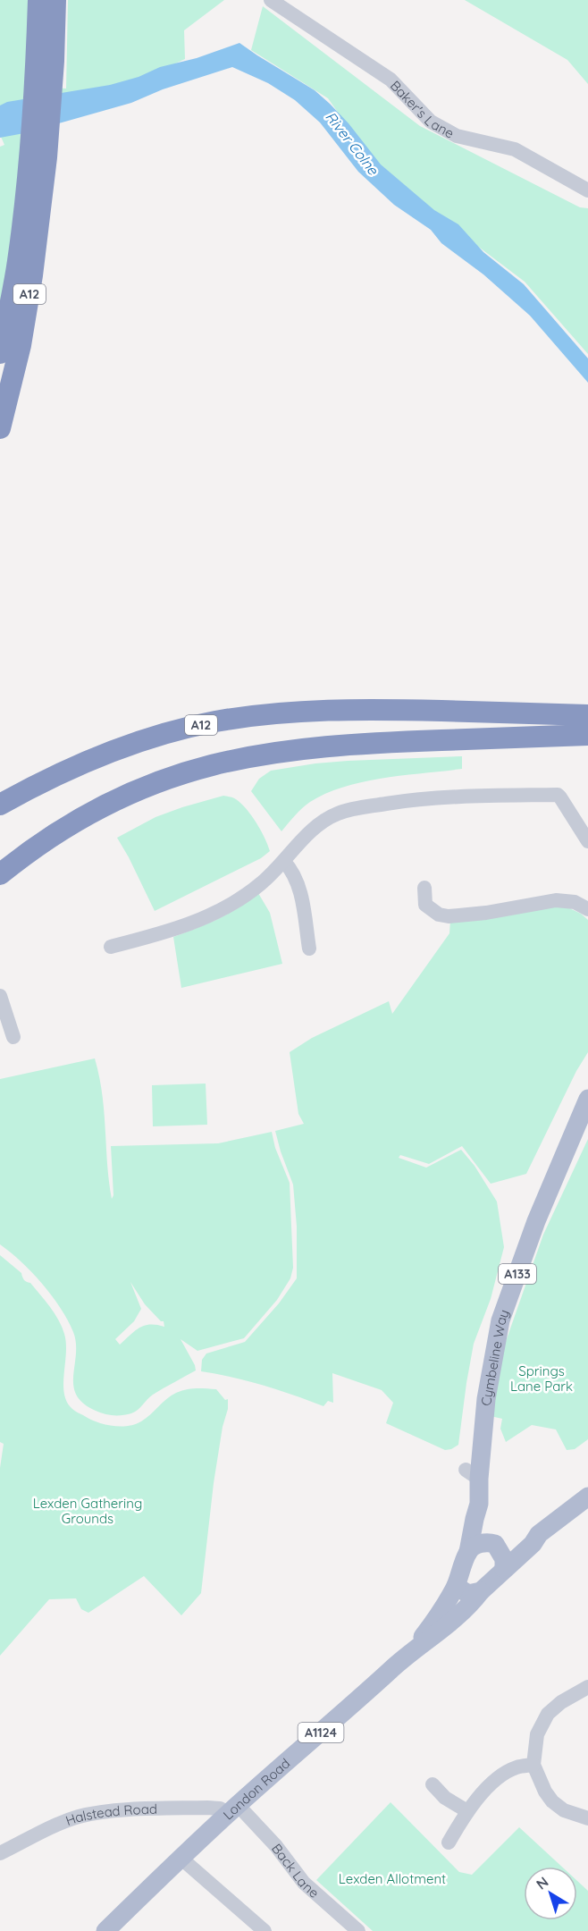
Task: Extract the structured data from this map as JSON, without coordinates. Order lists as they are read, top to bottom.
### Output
{
  "streets": {
    "highway": ["A12"],
    "main road": [
      "A133",
      "Cymbeline Way",
      "A1124",
      "London Road"
    ],
    "street": ["Baker's Lane", "Halstead Road", "Back Lane"]
  },
  "crossings": [
    ["Cymbeline Way", "London Road"],
    ["London Road", "Halstead Road"],
    ["London Road", "Back Lane"],
    ["Halstead Road", "Back Lane"]
  ],
  "water": ["River Colne"],
  "parks": ["Springs Lane Park", "Lexden Gathering Grounds", "Lexden Allotment"],
  "north": "top left"
}
